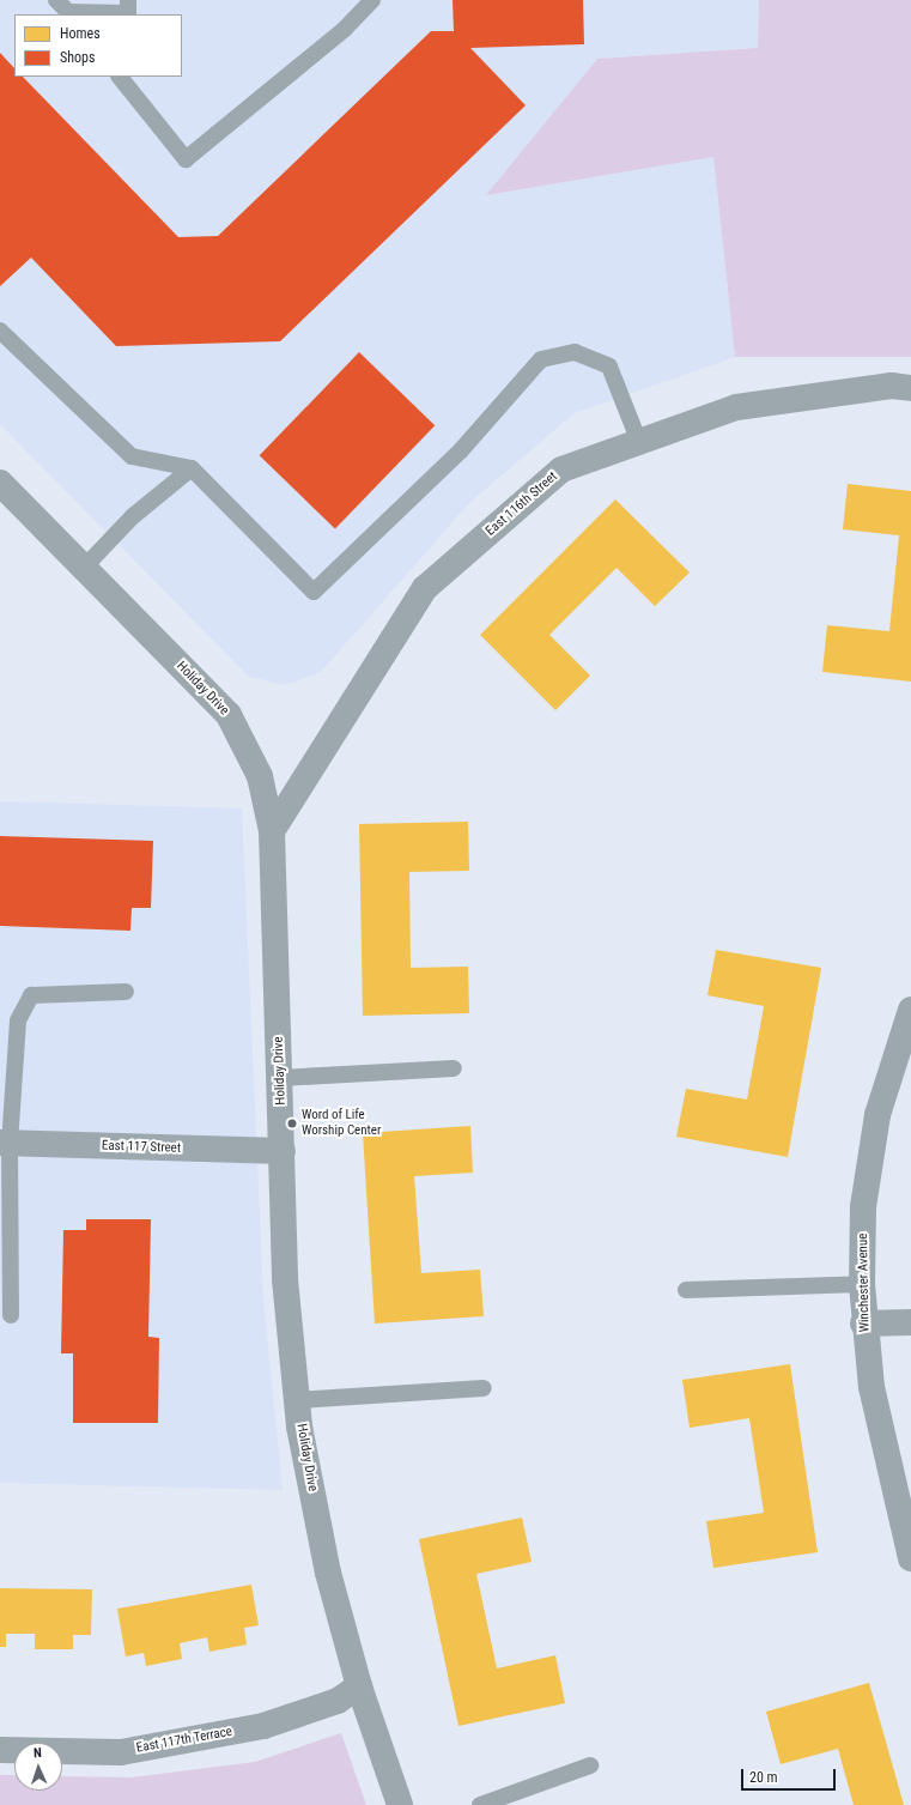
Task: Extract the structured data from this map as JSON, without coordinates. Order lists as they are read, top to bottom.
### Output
{
  "streets": {
    "street": [
      "East 116th Street",
      "Holiday Drive",
      "East 117 Street",
      "Winchester Avenue",
      "East 117th Terrace"
    ]
  },
  "crossings": [
    ["East 116th Street", "Holiday Drive"],
    ["Holiday Drive", "East 117 Street"],
    ["Holiday Drive", "East 117th Terrace"]
  ],
  "places": ["Word of Life Worship Center"],
  "legend": ["Homes", "Shops"],
  "scale_bar": "20 m",
  "north": "top"
}
